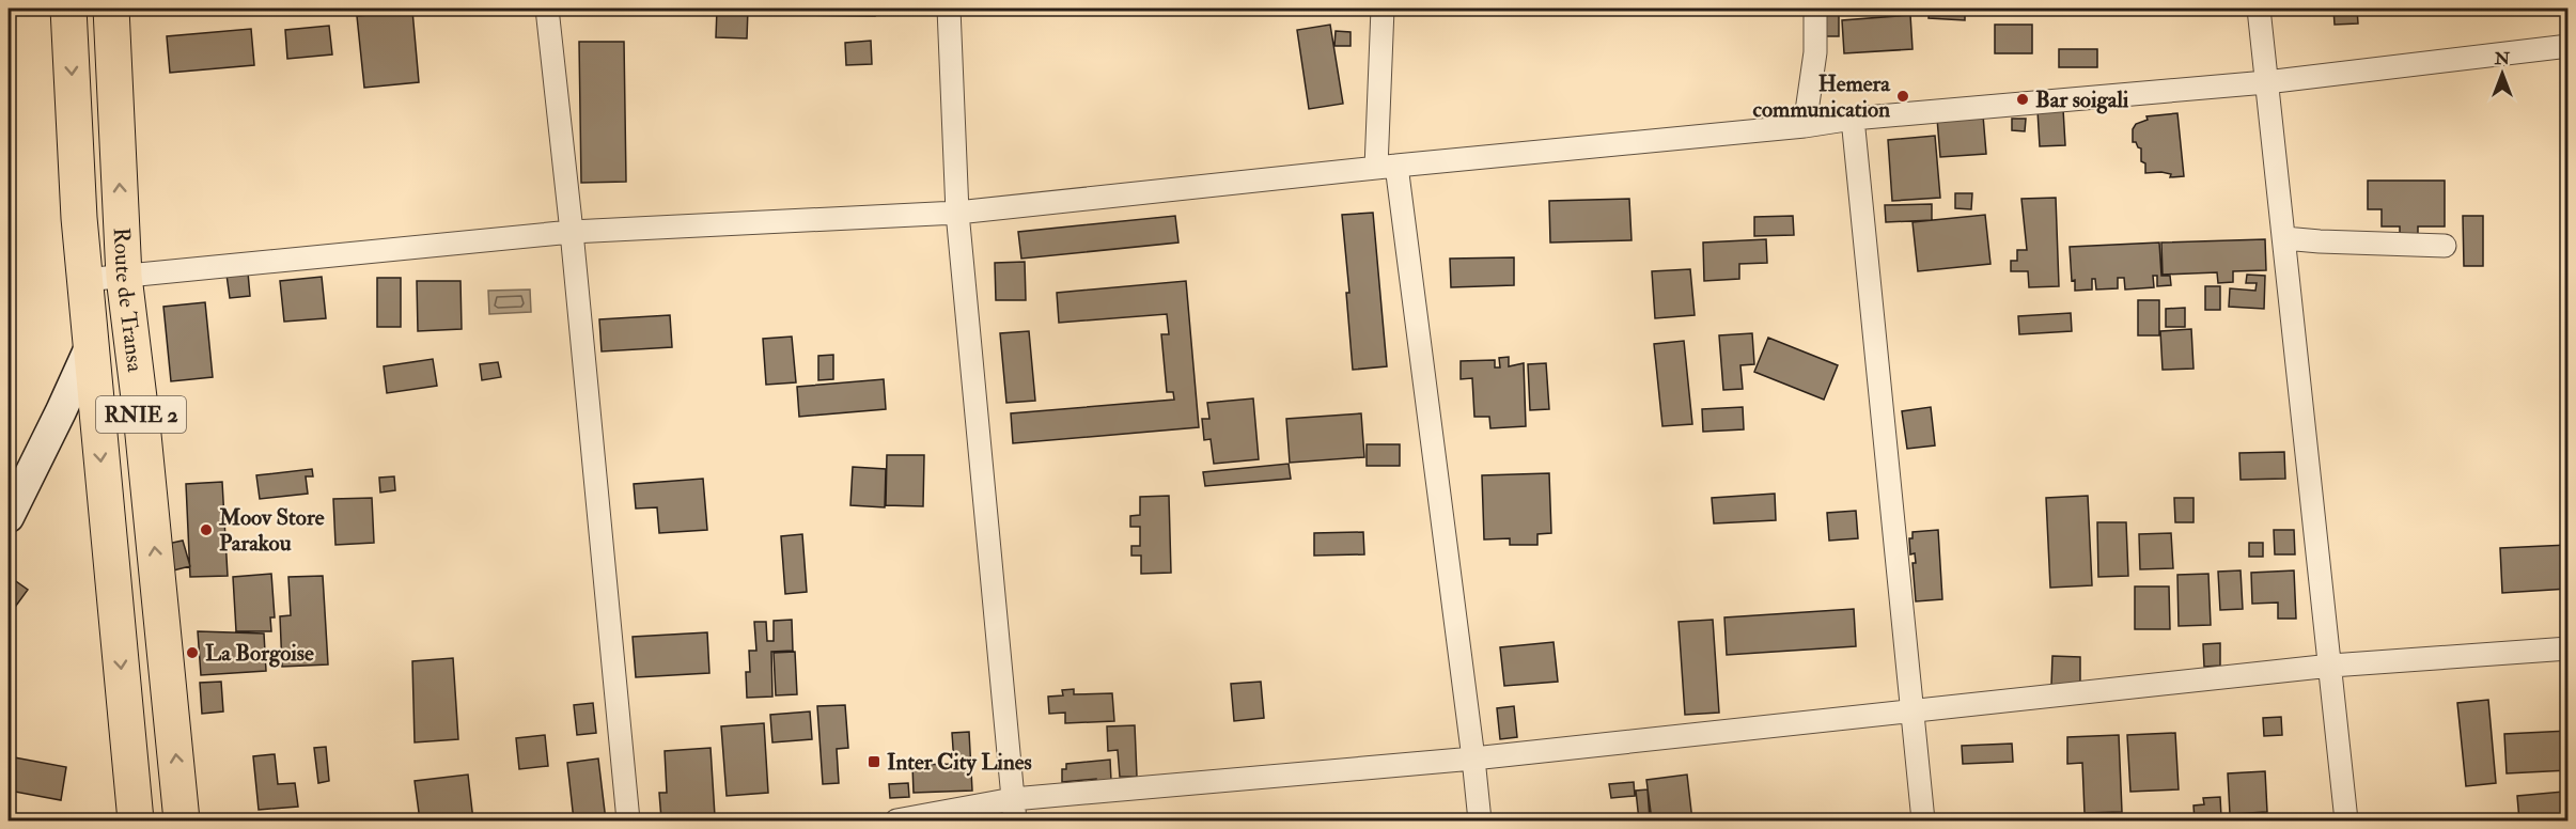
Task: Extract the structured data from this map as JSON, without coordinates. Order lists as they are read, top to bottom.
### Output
{
  "streets": {
    "main road": ["Route de Transa", "RNIE 2"]
  },
  "places": {
    "other": [
      "Hemera communication",
      "Bar soigali",
      "Moov Store Parakou",
      "La Borgoise"
    ],
    "transit": ["Inter City Lines"]
  },
  "north": "top"
}
